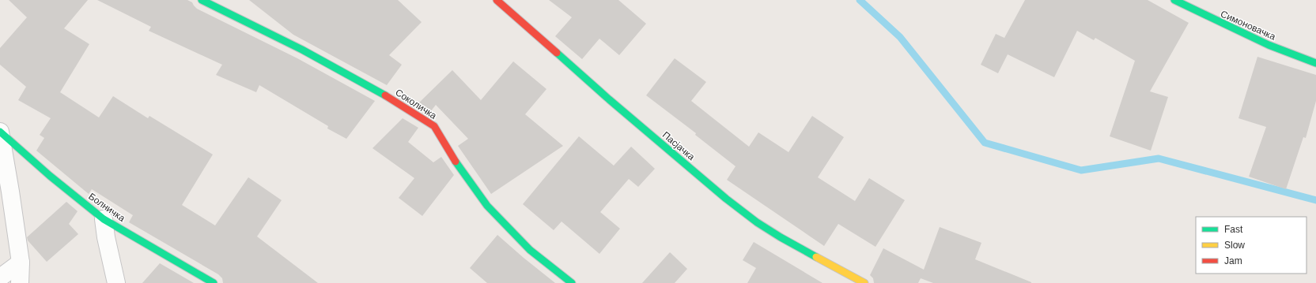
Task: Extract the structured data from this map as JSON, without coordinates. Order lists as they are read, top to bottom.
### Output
{
  "streets": {
    "street": [
      "Симоновачка",
      "Соколичка",
      "Пасјачка",
      "Болничка"
    ]
  },
  "legend": ["Fast", "Slow", "Jam"]
}
